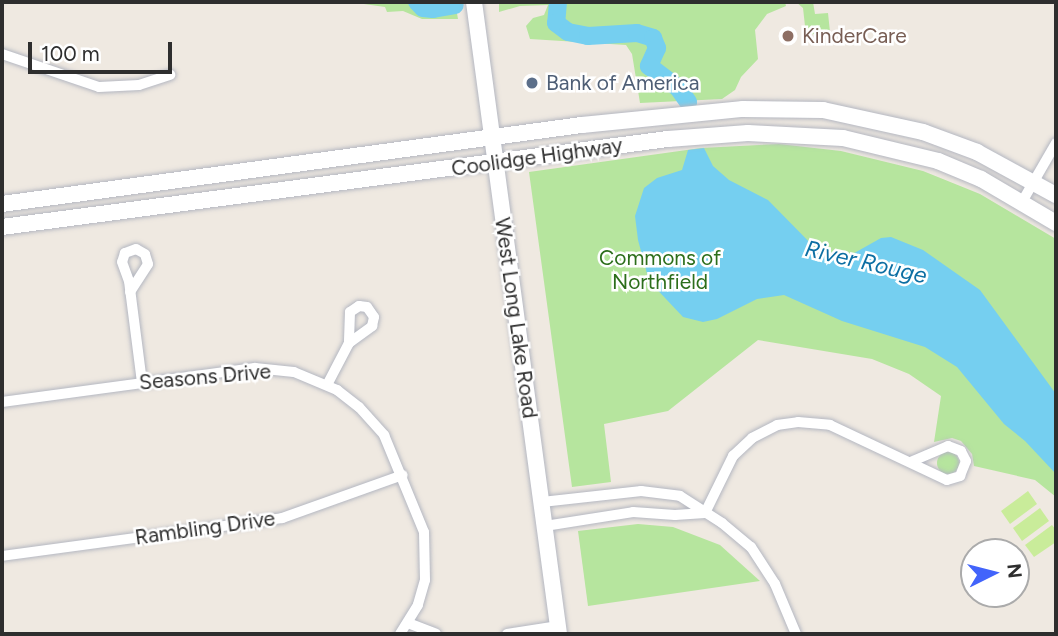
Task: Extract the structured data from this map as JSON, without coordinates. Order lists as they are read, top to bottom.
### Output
{
  "streets": {
    "main road": ["Coolidge Highway", "West Long Lake Road"],
    "street": ["Seasons Drive", "Rambling Drive"]
  },
  "crossings": [
    ["Coolidge Highway", "West Long Lake Road"],
    ["Seasons Drive", "Rambling Drive"]
  ],
  "water": ["River Rouge"],
  "parks": ["Commons of Northfield"],
  "places": ["KinderCare", "Bank of America"],
  "scale_bar": "100 m",
  "north": "right"
}
